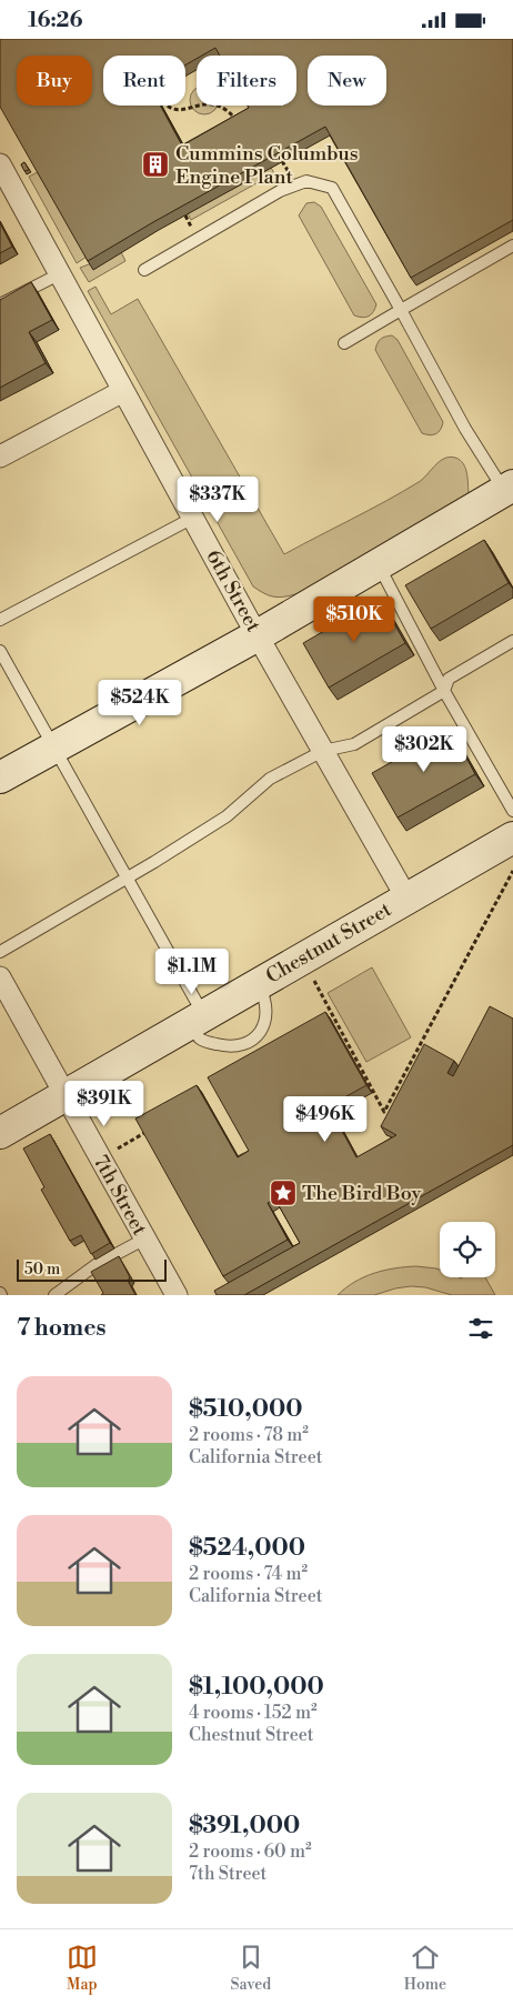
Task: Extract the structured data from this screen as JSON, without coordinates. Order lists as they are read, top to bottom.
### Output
{
  "streets": {
    "street": ["6th Street", "Chestnut Street", "7th Street"]
  },
  "crossings": [
    ["6th Street", "Chestnut Street"],
    ["Chestnut Street", "7th Street"]
  ],
  "places": {
    "building": ["Cummins Columbus Engine Plant"],
    "place": ["The Bird Boy"]
  },
  "scale_bar": "50 m",
  "page": {
    "status": "16:26",
    "chip": [
      "Buy",
      "Rent",
      "Filters",
      "New"
    ],
    "price": [
      "$337K",
      "$510K",
      "$524K",
      "$302K",
      "$1.1M",
      "$391K",
      "$496K"
    ],
    "scale": "50 m",
    "heading": "7 homes",
    "list": [
      {
        "name": "$510,000",
        "note": "2 rooms · 78 m² · California Street"
      },
      {
        "name": "$524,000",
        "note": "2 rooms · 74 m² · California Street"
      },
      {
        "name": "$1,100,000",
        "note": "4 rooms · 152 m² · Chestnut Street"
      },
      {
        "name": "$391,000",
        "note": "2 rooms · 60 m² · 7th Street"
      }
    ],
    "tabs": ["Map", "Saved", "Home"]
  }
}
